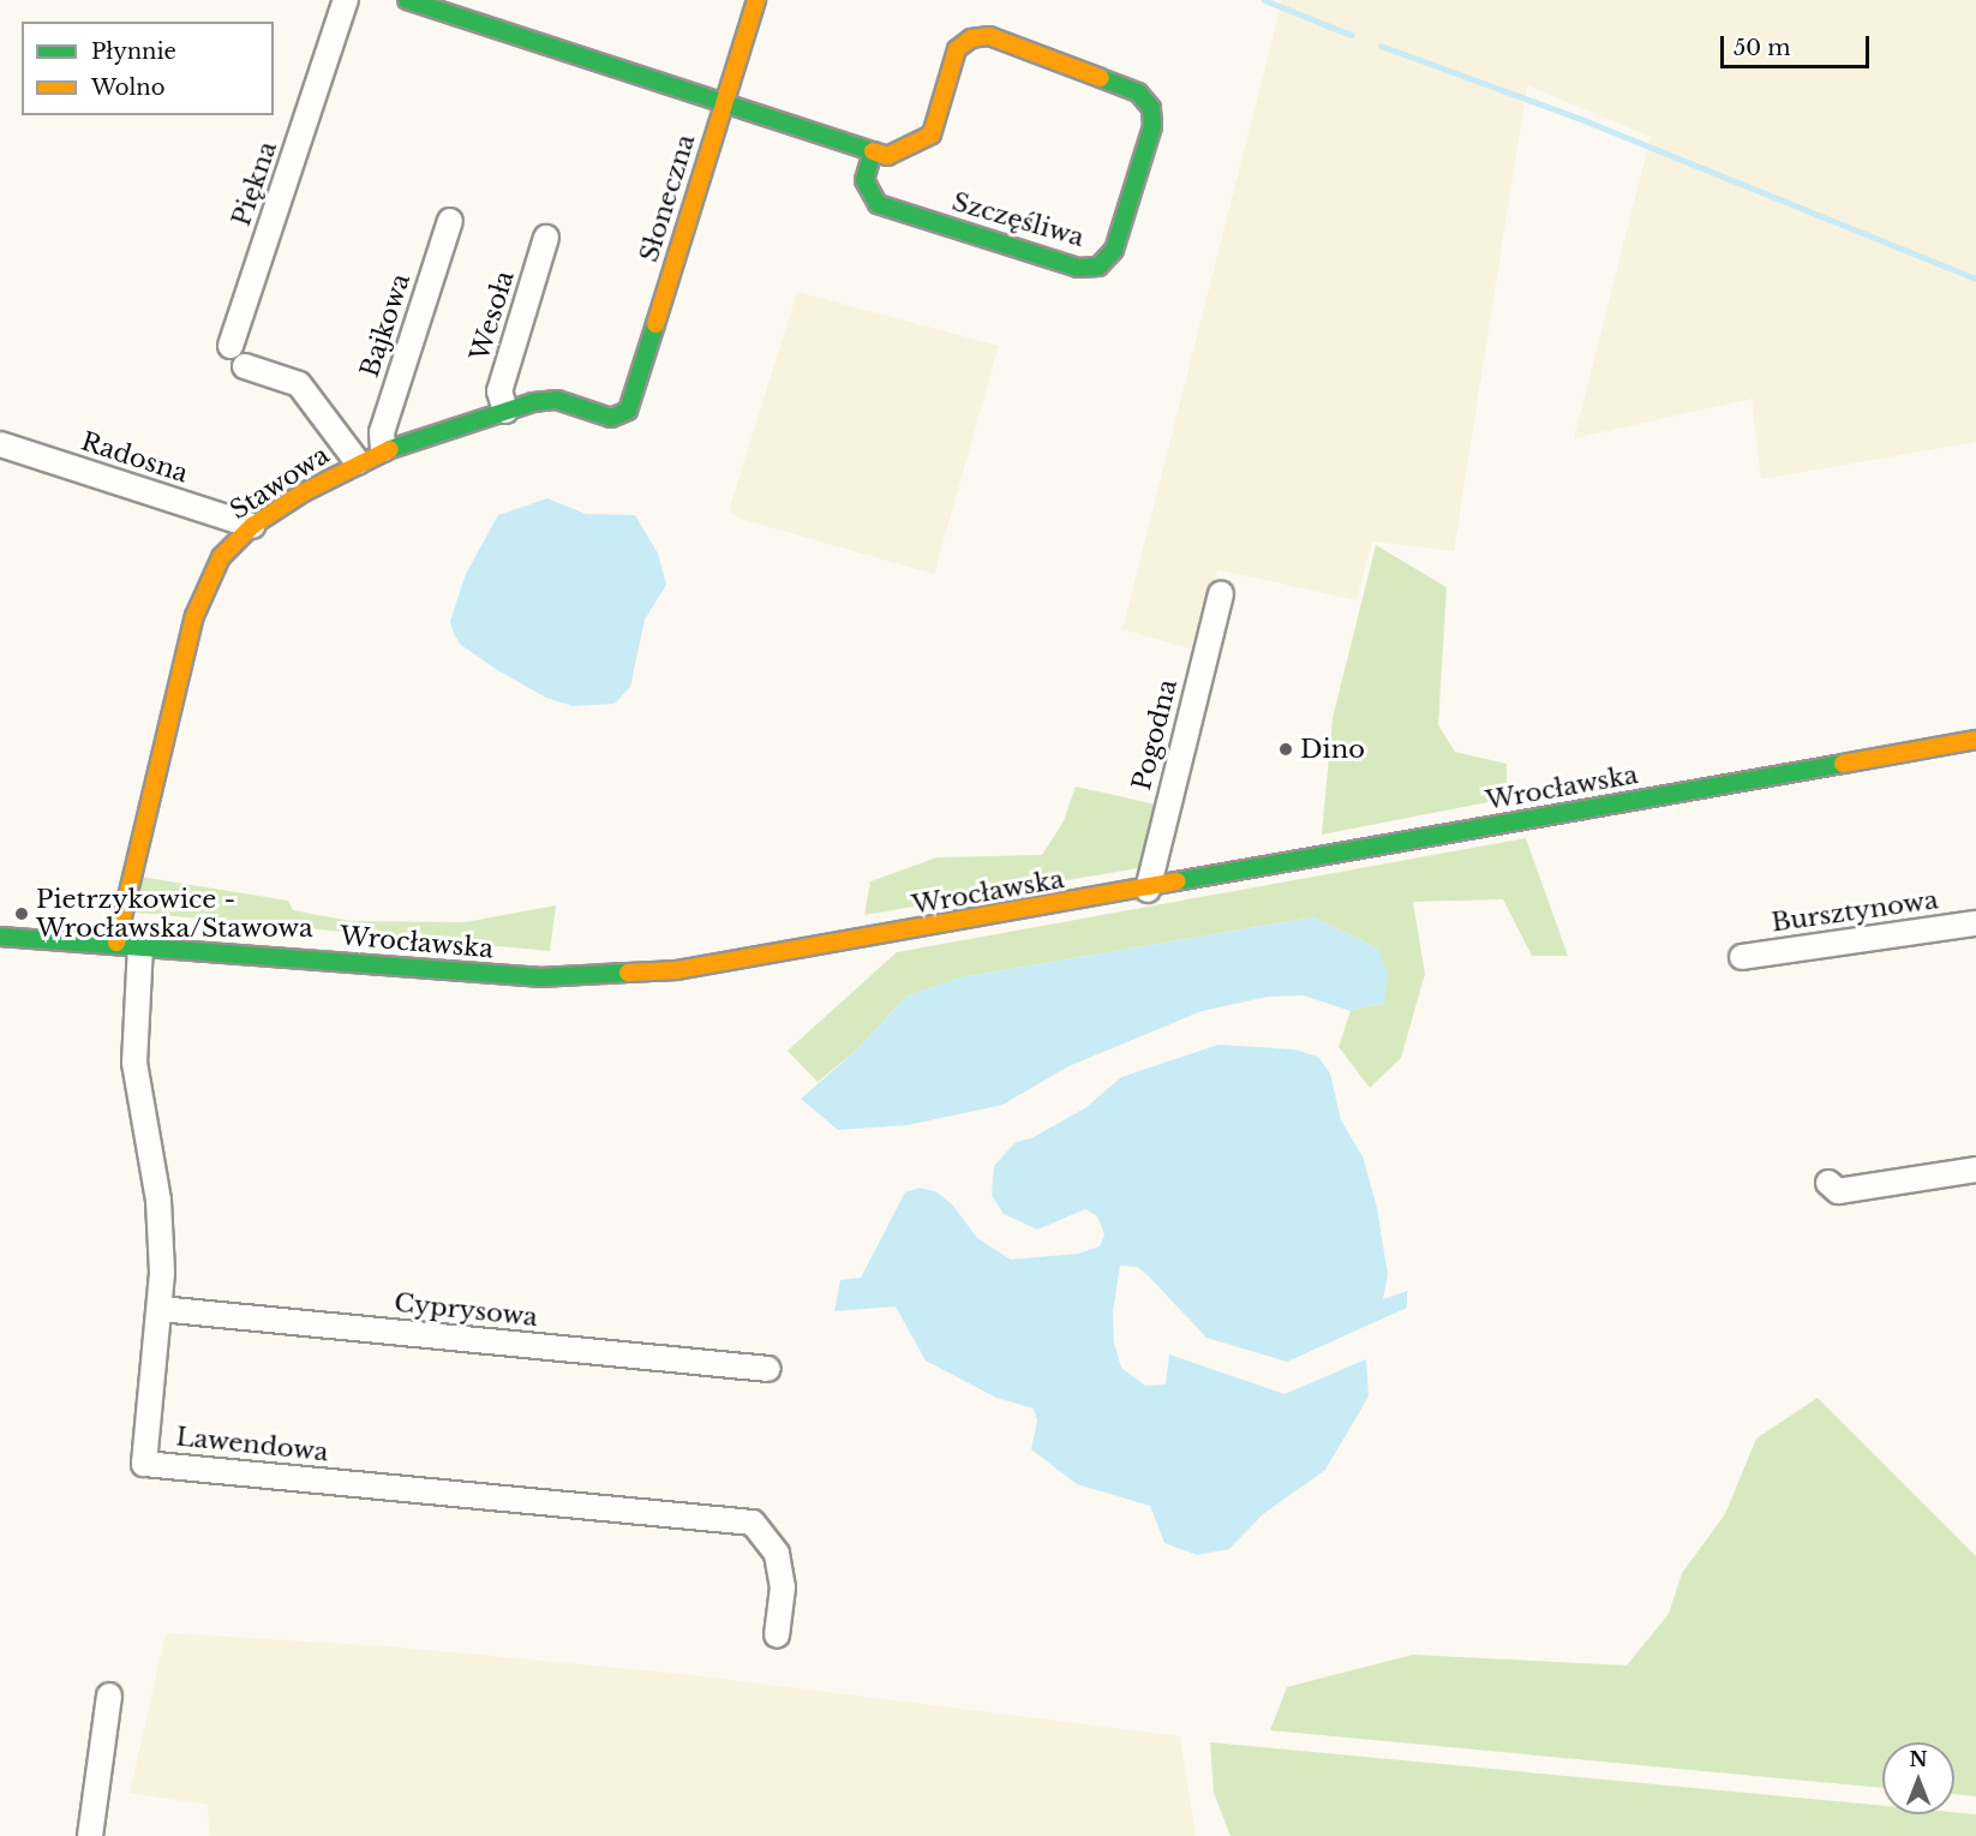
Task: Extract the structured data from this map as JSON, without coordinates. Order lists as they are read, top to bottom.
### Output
{
  "streets": {
    "street": [
      "Piękna",
      "Słoneczna",
      "Szczęśliwa",
      "Wesoła",
      "Bajkowa",
      "Radosna",
      "Stawowa",
      "Pogodna",
      "Wrocławska",
      "Bursztynowa",
      "Cyprysowa",
      "Lawendowa"
    ]
  },
  "crossings": [
    ["Słoneczna", "Szczęśliwa"],
    ["Słoneczna", "Stawowa"],
    ["Wesoła", "Stawowa"],
    ["Bajkowa", "Stawowa"],
    ["Radosna", "Stawowa"],
    ["Stawowa", "Wrocławska"],
    ["Pogodna", "Wrocławska"],
    ["Wrocławska", "Lawendowa"],
    ["Cyprysowa", "Lawendowa"]
  ],
  "places": ["Dino", "Pietrzykowice - Wrocławska/Stawowa"],
  "legend": ["Płynnie", "Wolno"],
  "scale_bar": "50 m",
  "north": "top"
}
